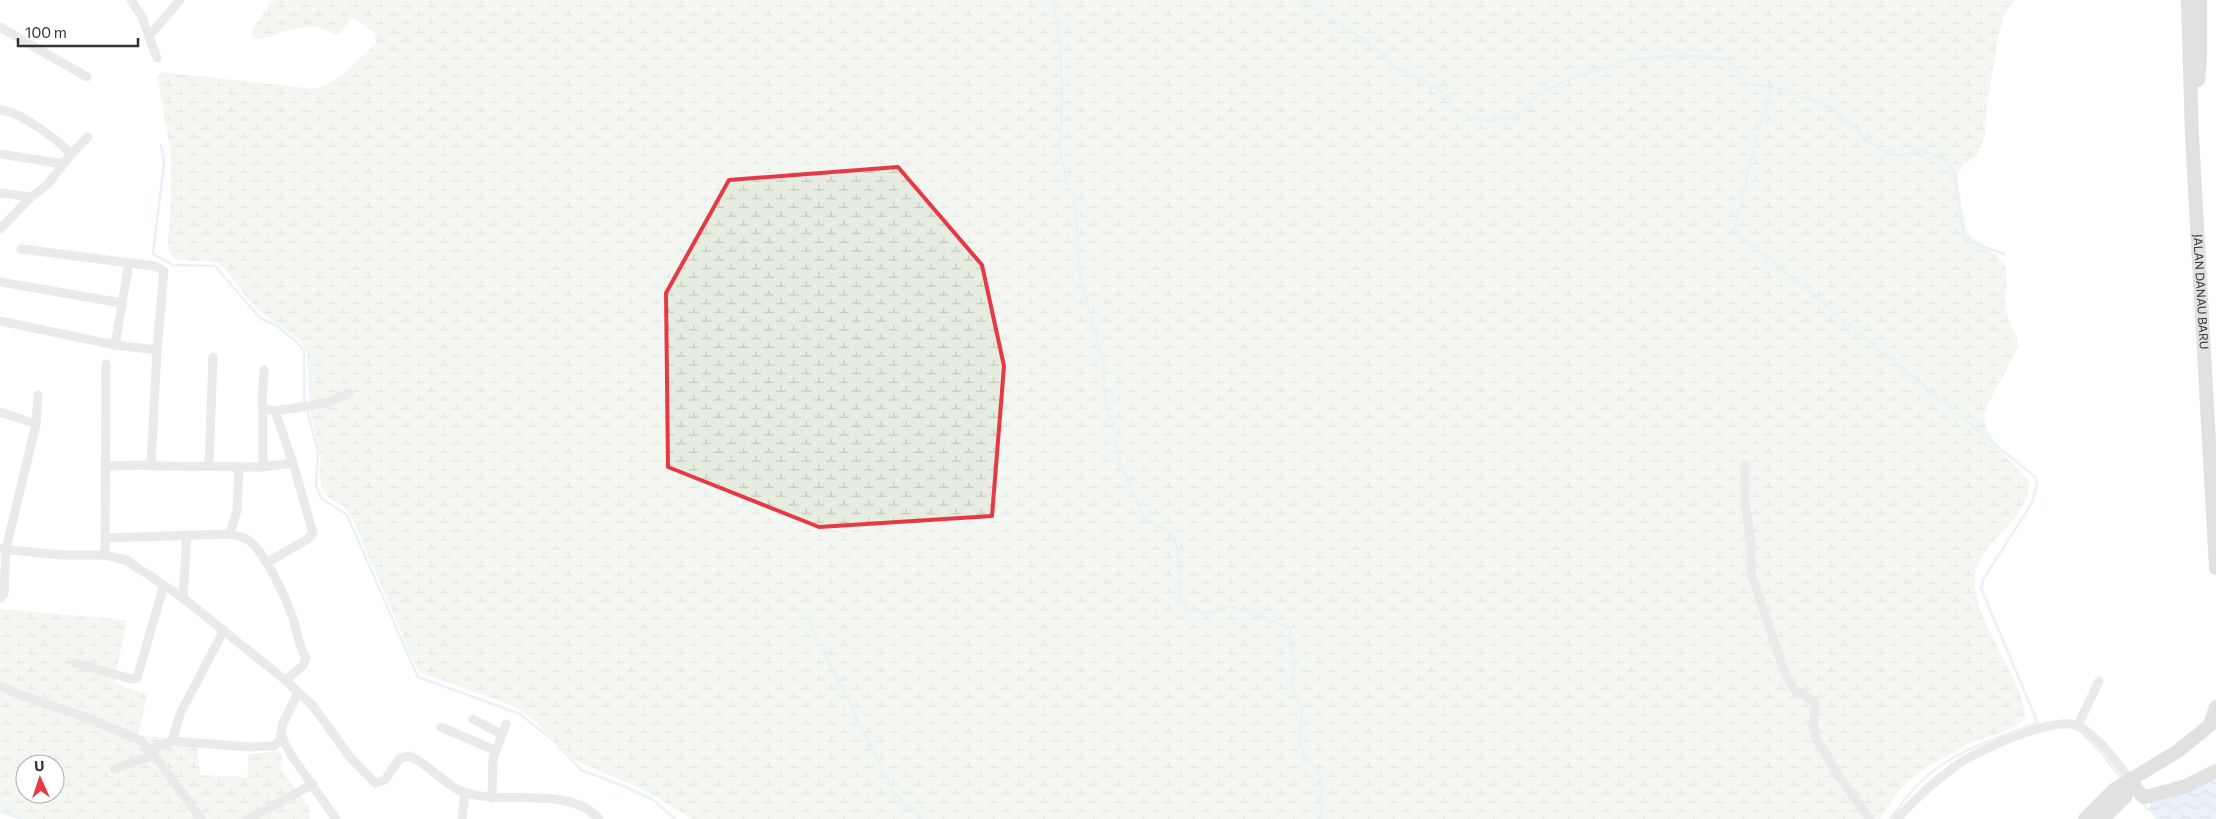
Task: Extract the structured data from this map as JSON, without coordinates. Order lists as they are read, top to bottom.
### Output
{
  "streets": {
    "street": ["JALAN DANAU BARU"]
  },
  "scale_bar": "100 m",
  "north": "top"
}
